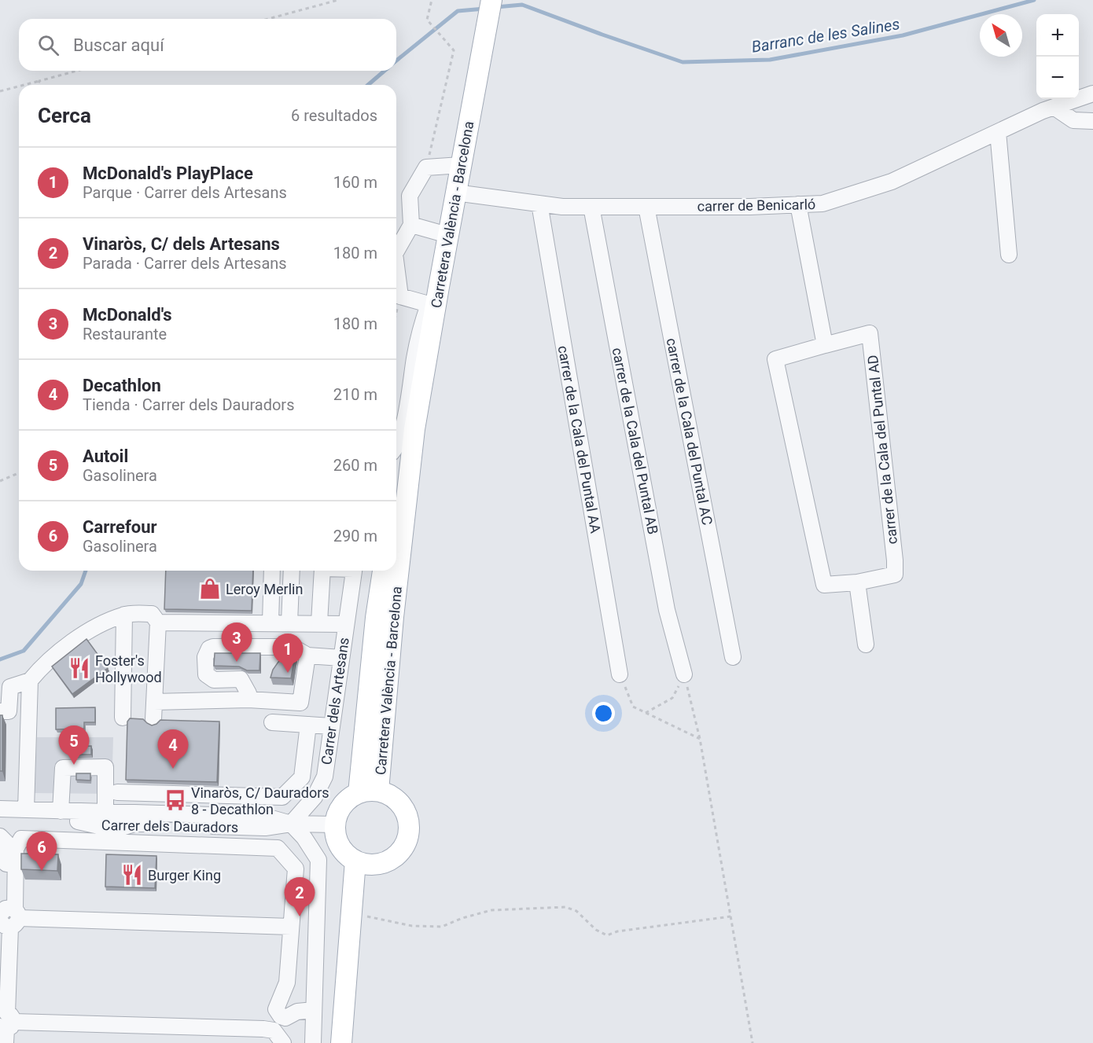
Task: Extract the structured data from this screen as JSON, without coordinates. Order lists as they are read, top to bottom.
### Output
{
  "streets": {
    "main road": ["Carretera València - Barcelona"],
    "street": [
      "carrer de Benicarló",
      "carrer de la Cala del Puntal AC",
      "carrer de la Cala del Puntal AA",
      "carrer de la Cala del Puntal AB",
      "carrer de la Cala del Puntal AD",
      "Carrer dels Artesans",
      "Carrer dels Dauradors"
    ]
  },
  "crossings": [
    ["carrer de Benicarló", "Carretera València - Barcelona"],
    ["carrer de Benicarló", "carrer de la Cala del Puntal AC"],
    ["carrer de Benicarló", "carrer de la Cala del Puntal AA"],
    ["carrer de Benicarló", "carrer de la Cala del Puntal AB"],
    ["Carretera València - Barcelona", "Carrer dels Dauradors"],
    ["Carrer dels Artesans", "Carrer dels Dauradors"]
  ],
  "water": ["Barranc de les Salines"],
  "places": {
    "shop": ["Leroy Merlin"],
    "restaurant": ["Foster's Hollywood", "Burger King"],
    "bus stop": ["Vinaròs, C/ Dauradors 8 - Decathlon"]
  },
  "north": "top left",
  "page": {
    "map_buttons": ["+", "−"],
    "search": "Buscar aquí",
    "heading": ["Cerca", "6 resultados"],
    "list": [
      {
        "mark": "1",
        "name": "McDonald's PlayPlace",
        "note": "Parque · Carrer dels Artesans",
        "value": "160 m"
      },
      {
        "mark": "2",
        "name": "Vinaròs, C/ dels Artesans",
        "note": "Parada · Carrer dels Artesans",
        "value": "180 m"
      },
      {
        "mark": "3",
        "name": "McDonald's",
        "note": "Restaurante",
        "value": "180 m"
      },
      {
        "mark": "4",
        "name": "Decathlon",
        "note": "Tienda · Carrer dels Dauradors",
        "value": "210 m"
      },
      {
        "mark": "5",
        "name": "Autoil",
        "note": "Gasolinera",
        "value": "260 m"
      },
      {
        "mark": "6",
        "name": "Carrefour",
        "note": "Gasolinera",
        "value": "290 m"
      }
    ],
    "pins": [
      "3",
      "1",
      "5",
      "4",
      "6",
      "2"
    ]
  }
}
